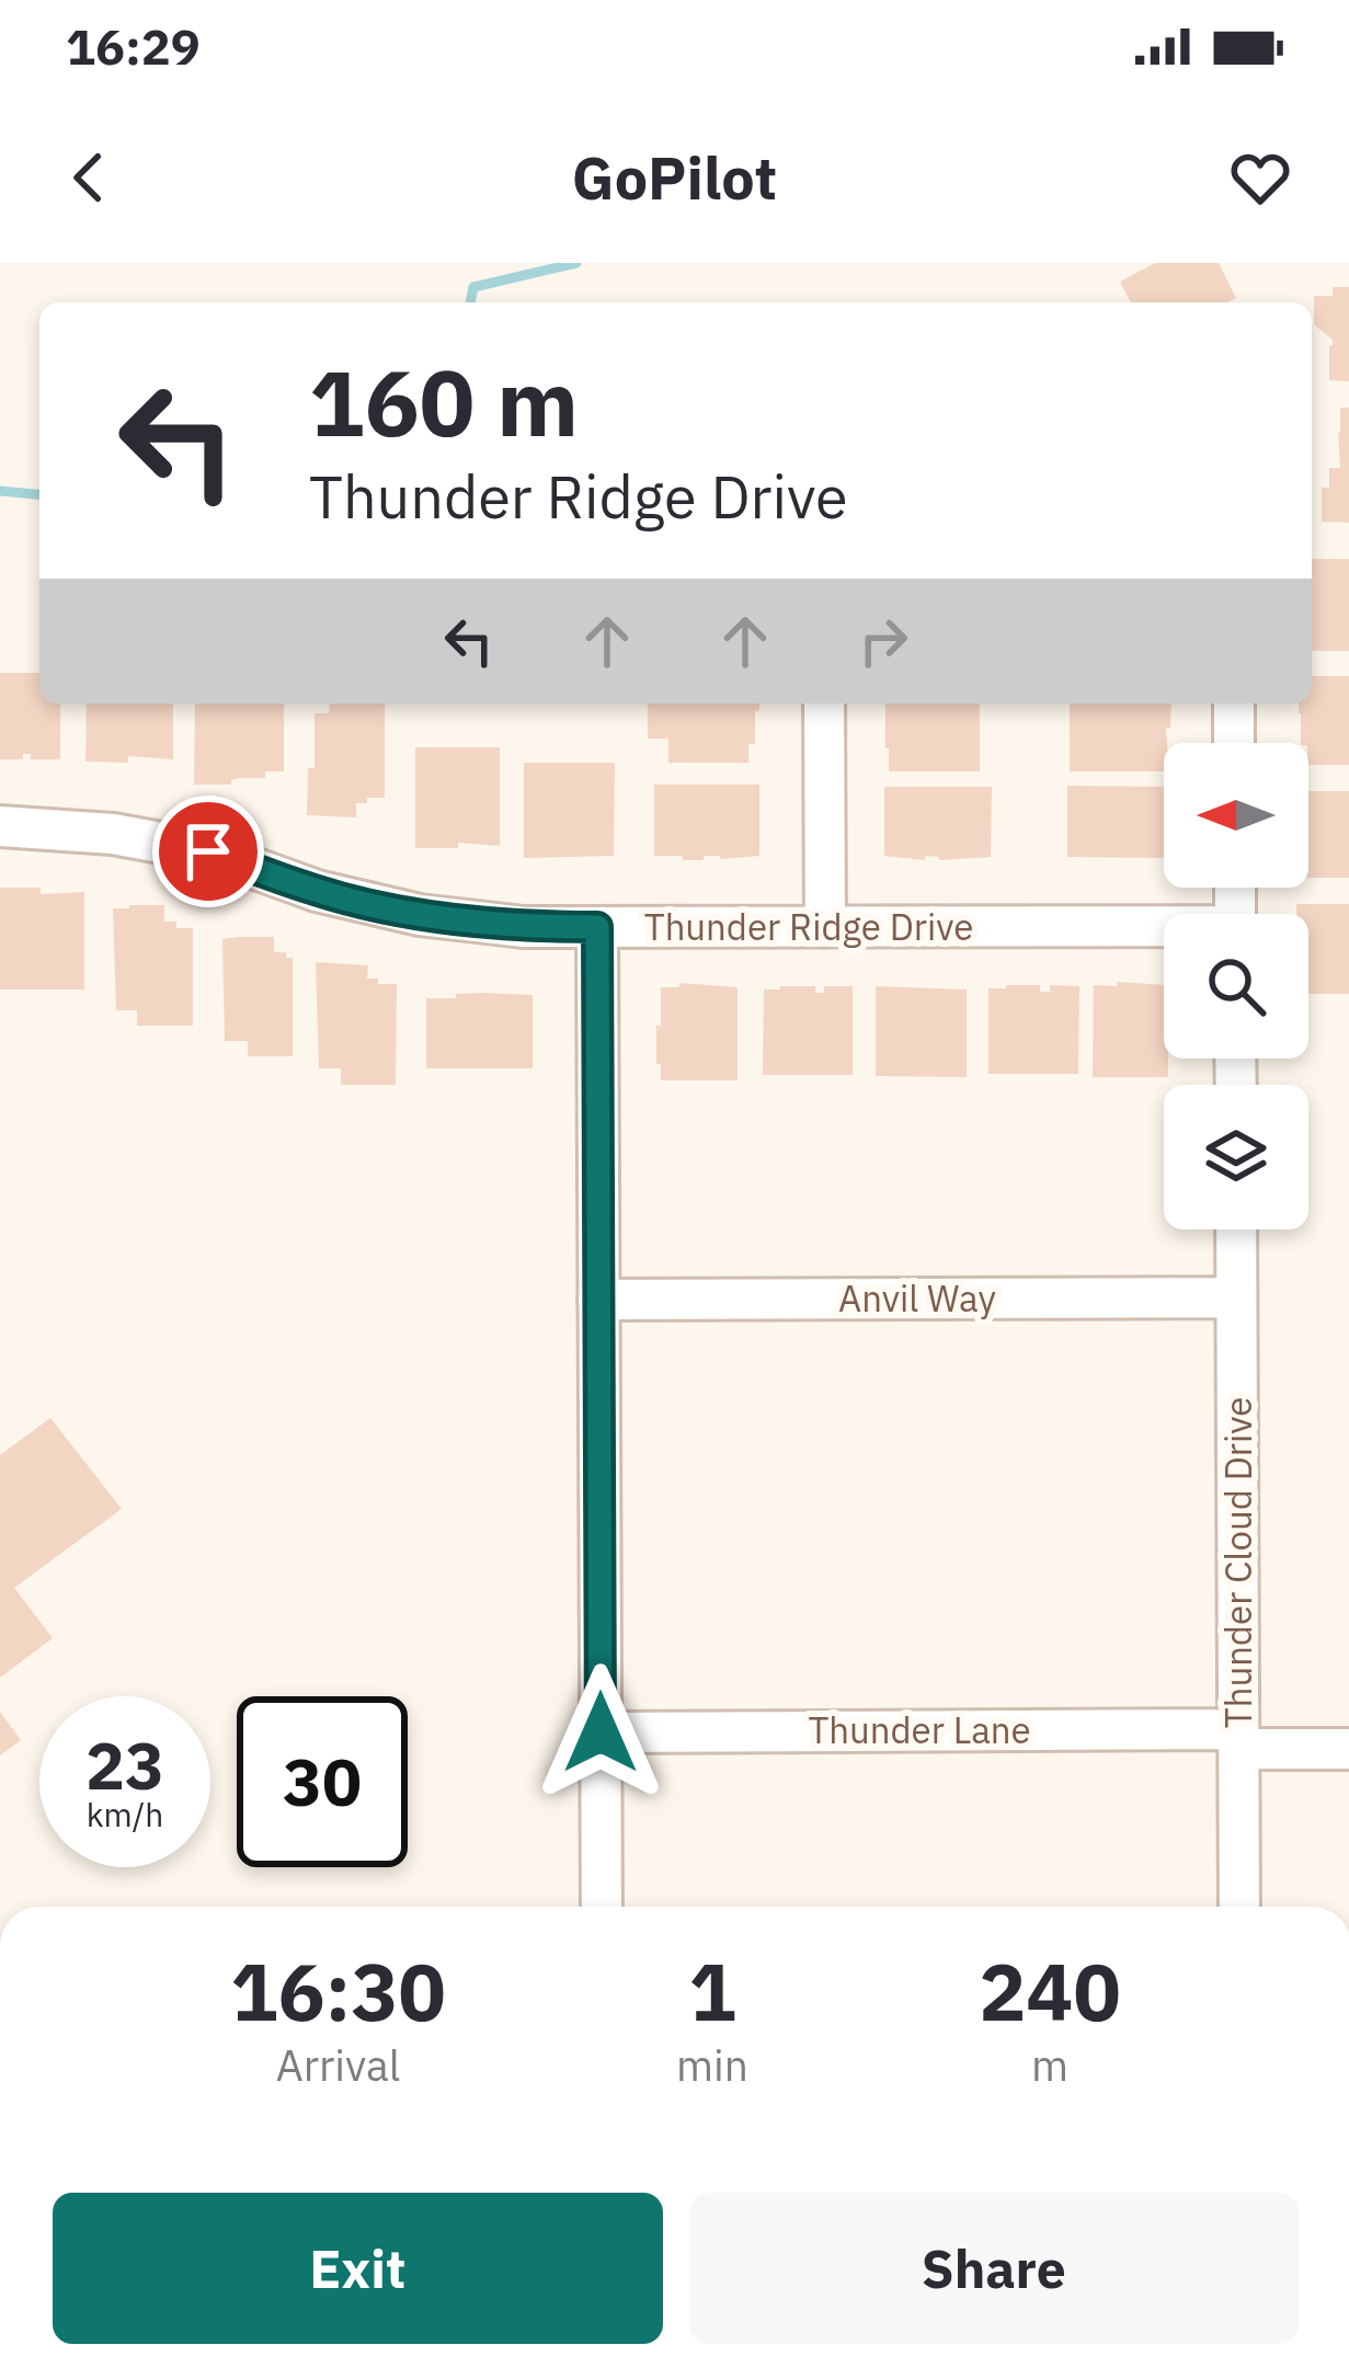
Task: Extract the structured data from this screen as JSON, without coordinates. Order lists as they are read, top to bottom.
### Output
{
  "streets": {
    "street": [
      "Thunder Ridge Drive",
      "Anvil Way",
      "Thunder Cloud Drive",
      "Thunder Lane"
    ]
  },
  "crossings": [
    ["Anvil Way", "Thunder Cloud Drive"],
    ["Thunder Cloud Drive", "Thunder Lane"]
  ],
  "north": "left",
  "page": {
    "status": "16:29",
    "header": "GoPilot",
    "turn": ["160 m", "Thunder Ridge Drive"],
    "speed": "23 km/h",
    "limit": "30",
    "eta": [
      "16:30",
      "Arrival",
      "1",
      "min",
      "240",
      "m"
    ],
    "buttons": ["Exit", "Share"]
  }
}
